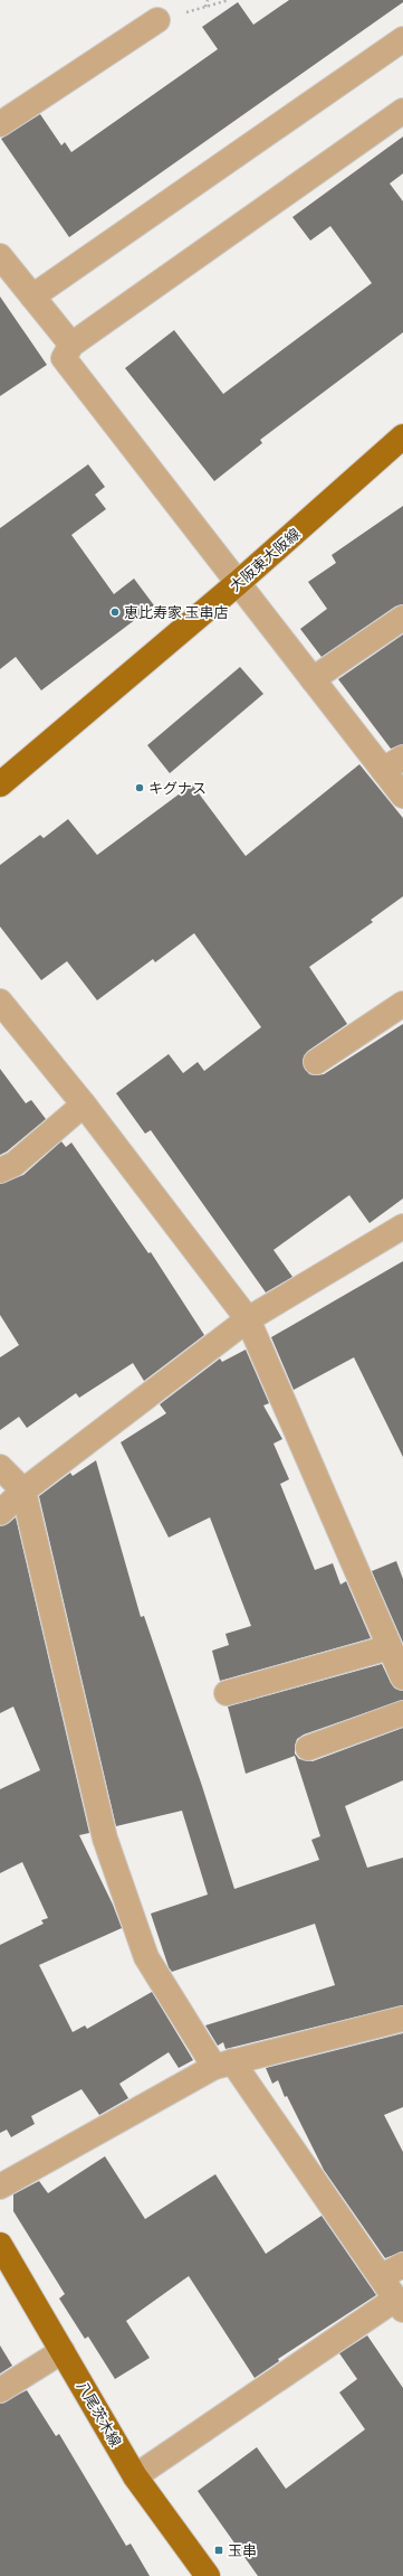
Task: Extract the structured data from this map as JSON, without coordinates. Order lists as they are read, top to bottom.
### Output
{
  "streets": {
    "main road": ["大阪東大阪線", "八尾茨木線"]
  },
  "places": {
    "other": ["恵比寿家 玉串店", "キグナス"],
    "transit": ["玉串"]
  }
}
